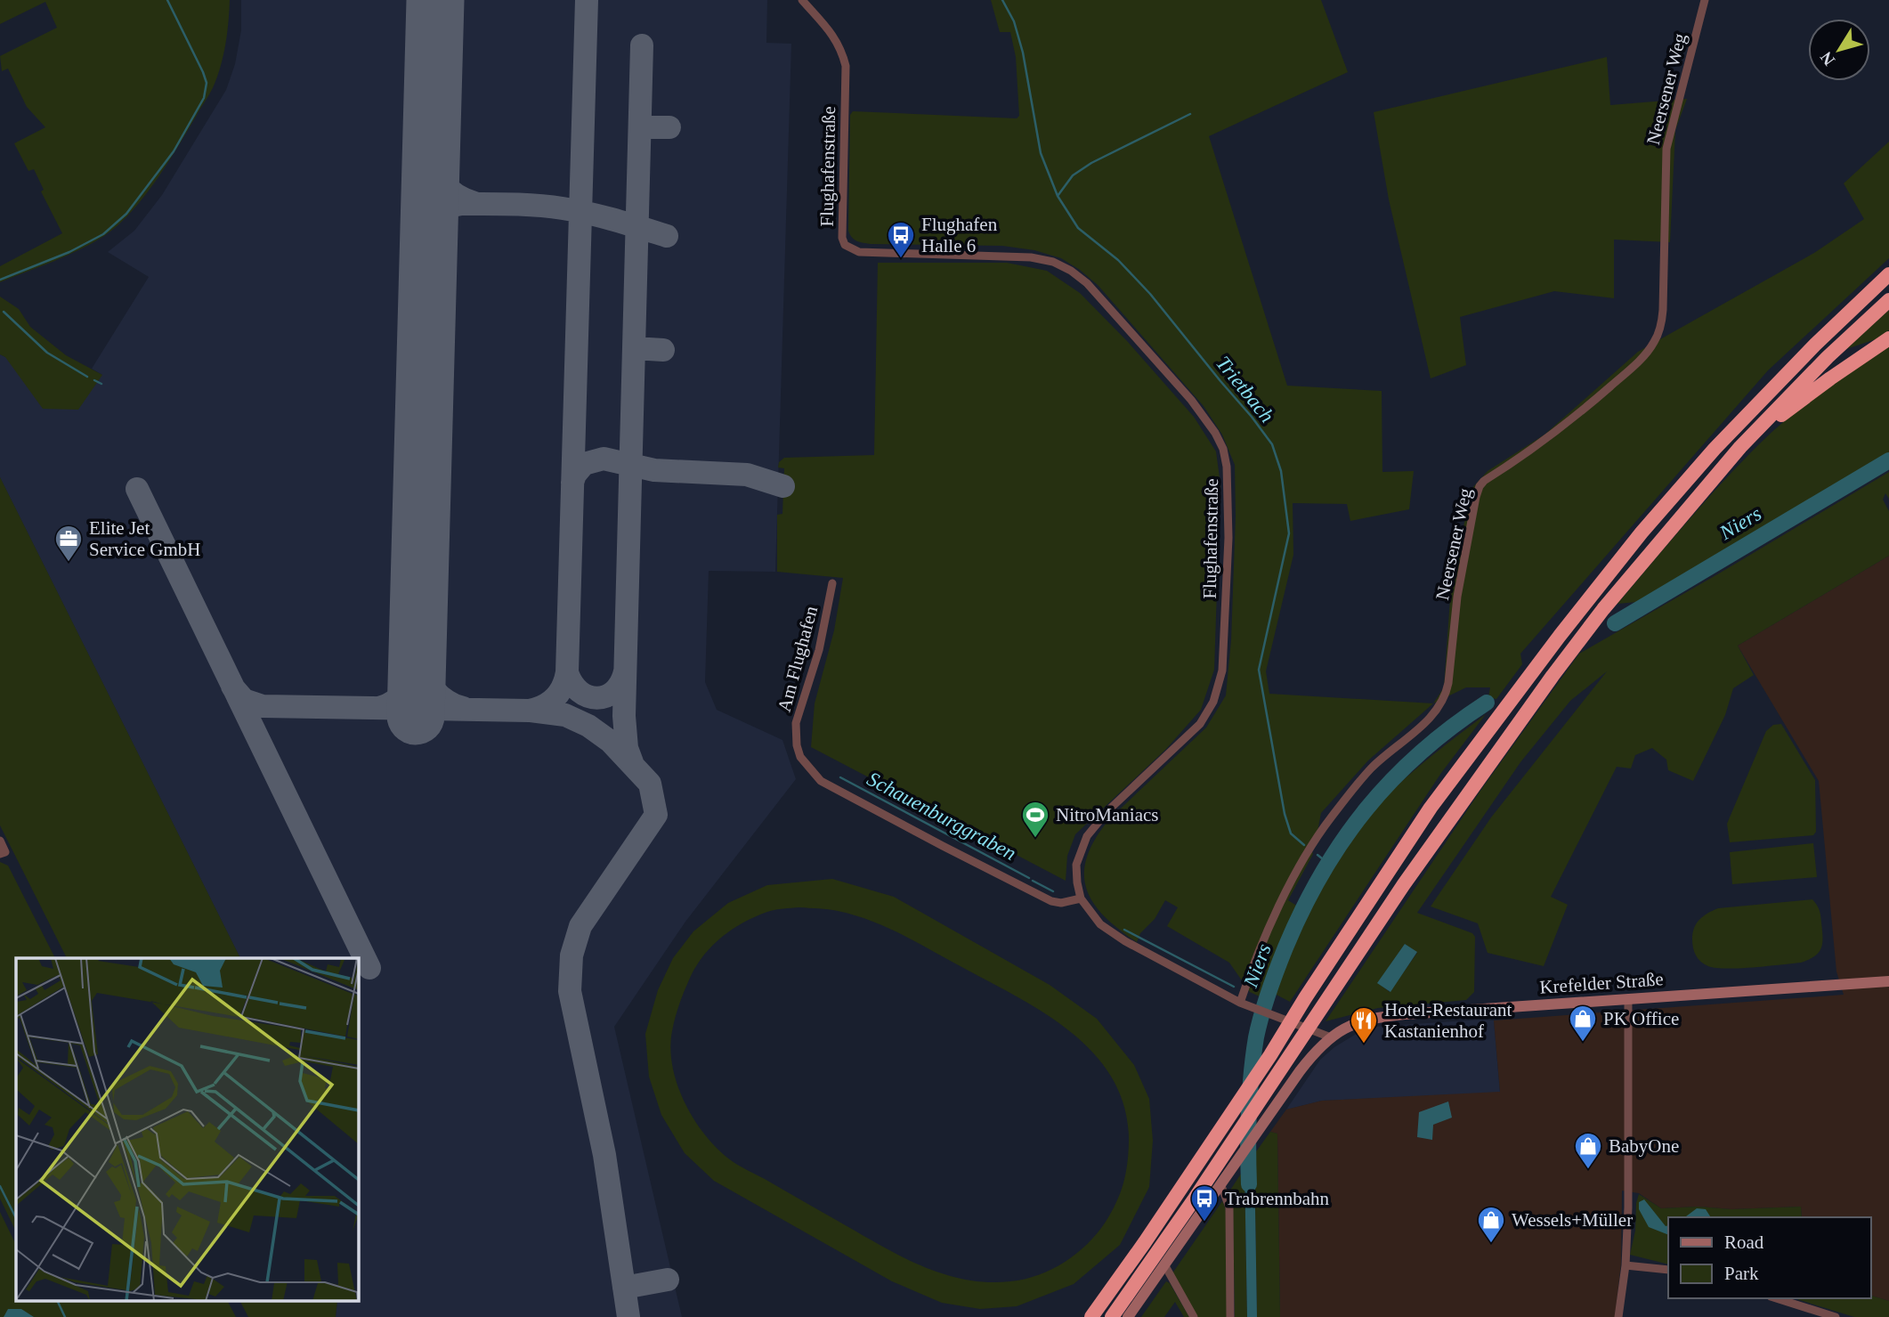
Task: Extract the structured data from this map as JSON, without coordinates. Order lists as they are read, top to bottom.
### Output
{
  "streets": {
    "street": [
      "Neersener Weg",
      "Flughafenstraße",
      "Am Flughafen",
      "Krefelder Straße"
    ]
  },
  "crossings": [
    ["Neersener Weg", "Flughafenstraße"],
    ["Flughafenstraße", "Am Flughafen"],
    ["Flughafenstraße", "Krefelder Straße"]
  ],
  "water": ["Trietbach", "Niers", "Schauenburggraben"],
  "places": {
    "bus stop": ["Flughafen Halle 6", "Trabrennbahn"],
    "office": ["Elite Jet Service GmbH"],
    "sports": ["NitroManiacs"],
    "shop": ["PK Office", "BabyOne", "Wessels+Müller"],
    "restaurant": ["Hotel-Restaurant Kastanienhof"]
  },
  "legend": ["Road", "Park"],
  "north": "bottom left"
}
